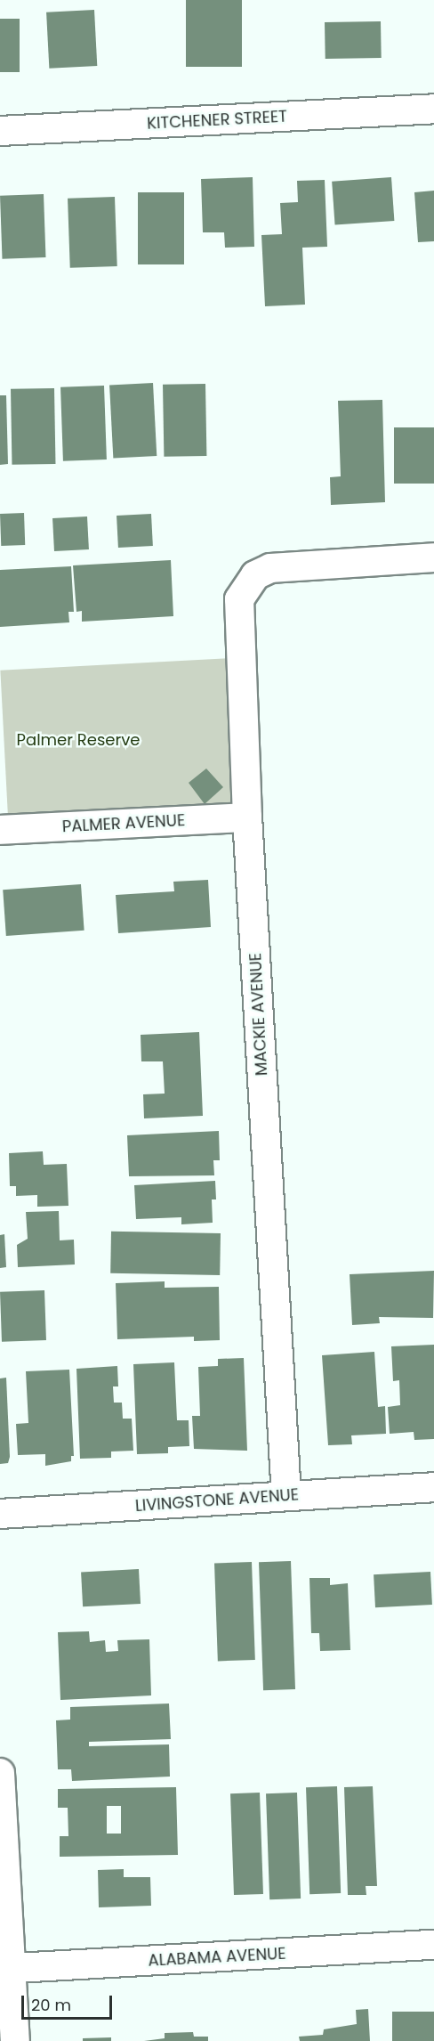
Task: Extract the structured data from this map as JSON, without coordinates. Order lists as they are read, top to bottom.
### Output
{
  "streets": {
    "street": [
      "KITCHENER STREET",
      "PALMER AVENUE",
      "MACKIE AVENUE",
      "LIVINGSTONE AVENUE",
      "ALABAMA AVENUE"
    ]
  },
  "crossings": [
    ["PALMER AVENUE", "MACKIE AVENUE"],
    ["MACKIE AVENUE", "LIVINGSTONE AVENUE"]
  ],
  "parks": ["Palmer Reserve"],
  "scale_bar": "20 m"
}
